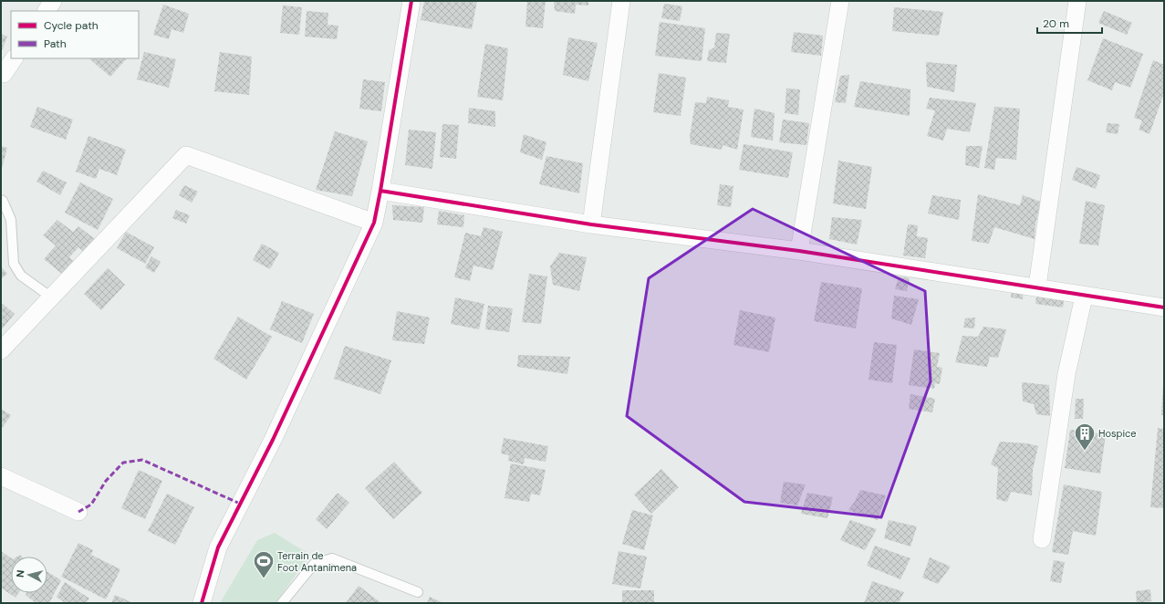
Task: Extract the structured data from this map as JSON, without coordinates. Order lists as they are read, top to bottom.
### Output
{
  "places": {
    "building": ["Hospice"],
    "sports": ["Terrain de Foot Antanimena"]
  },
  "legend": ["Cycle path", "Path"],
  "scale_bar": "20 m",
  "north": "left"
}
